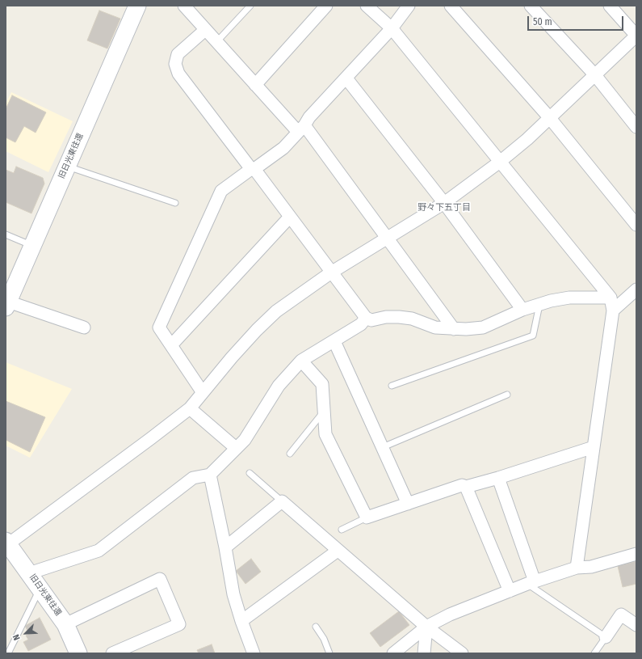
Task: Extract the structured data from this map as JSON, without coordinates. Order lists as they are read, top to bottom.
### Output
{
  "streets": {
    "street": ["旧日光東往還"]
  },
  "districts": ["野々下五丁目"],
  "scale_bar": "50 m",
  "north": "bottom left"
}
